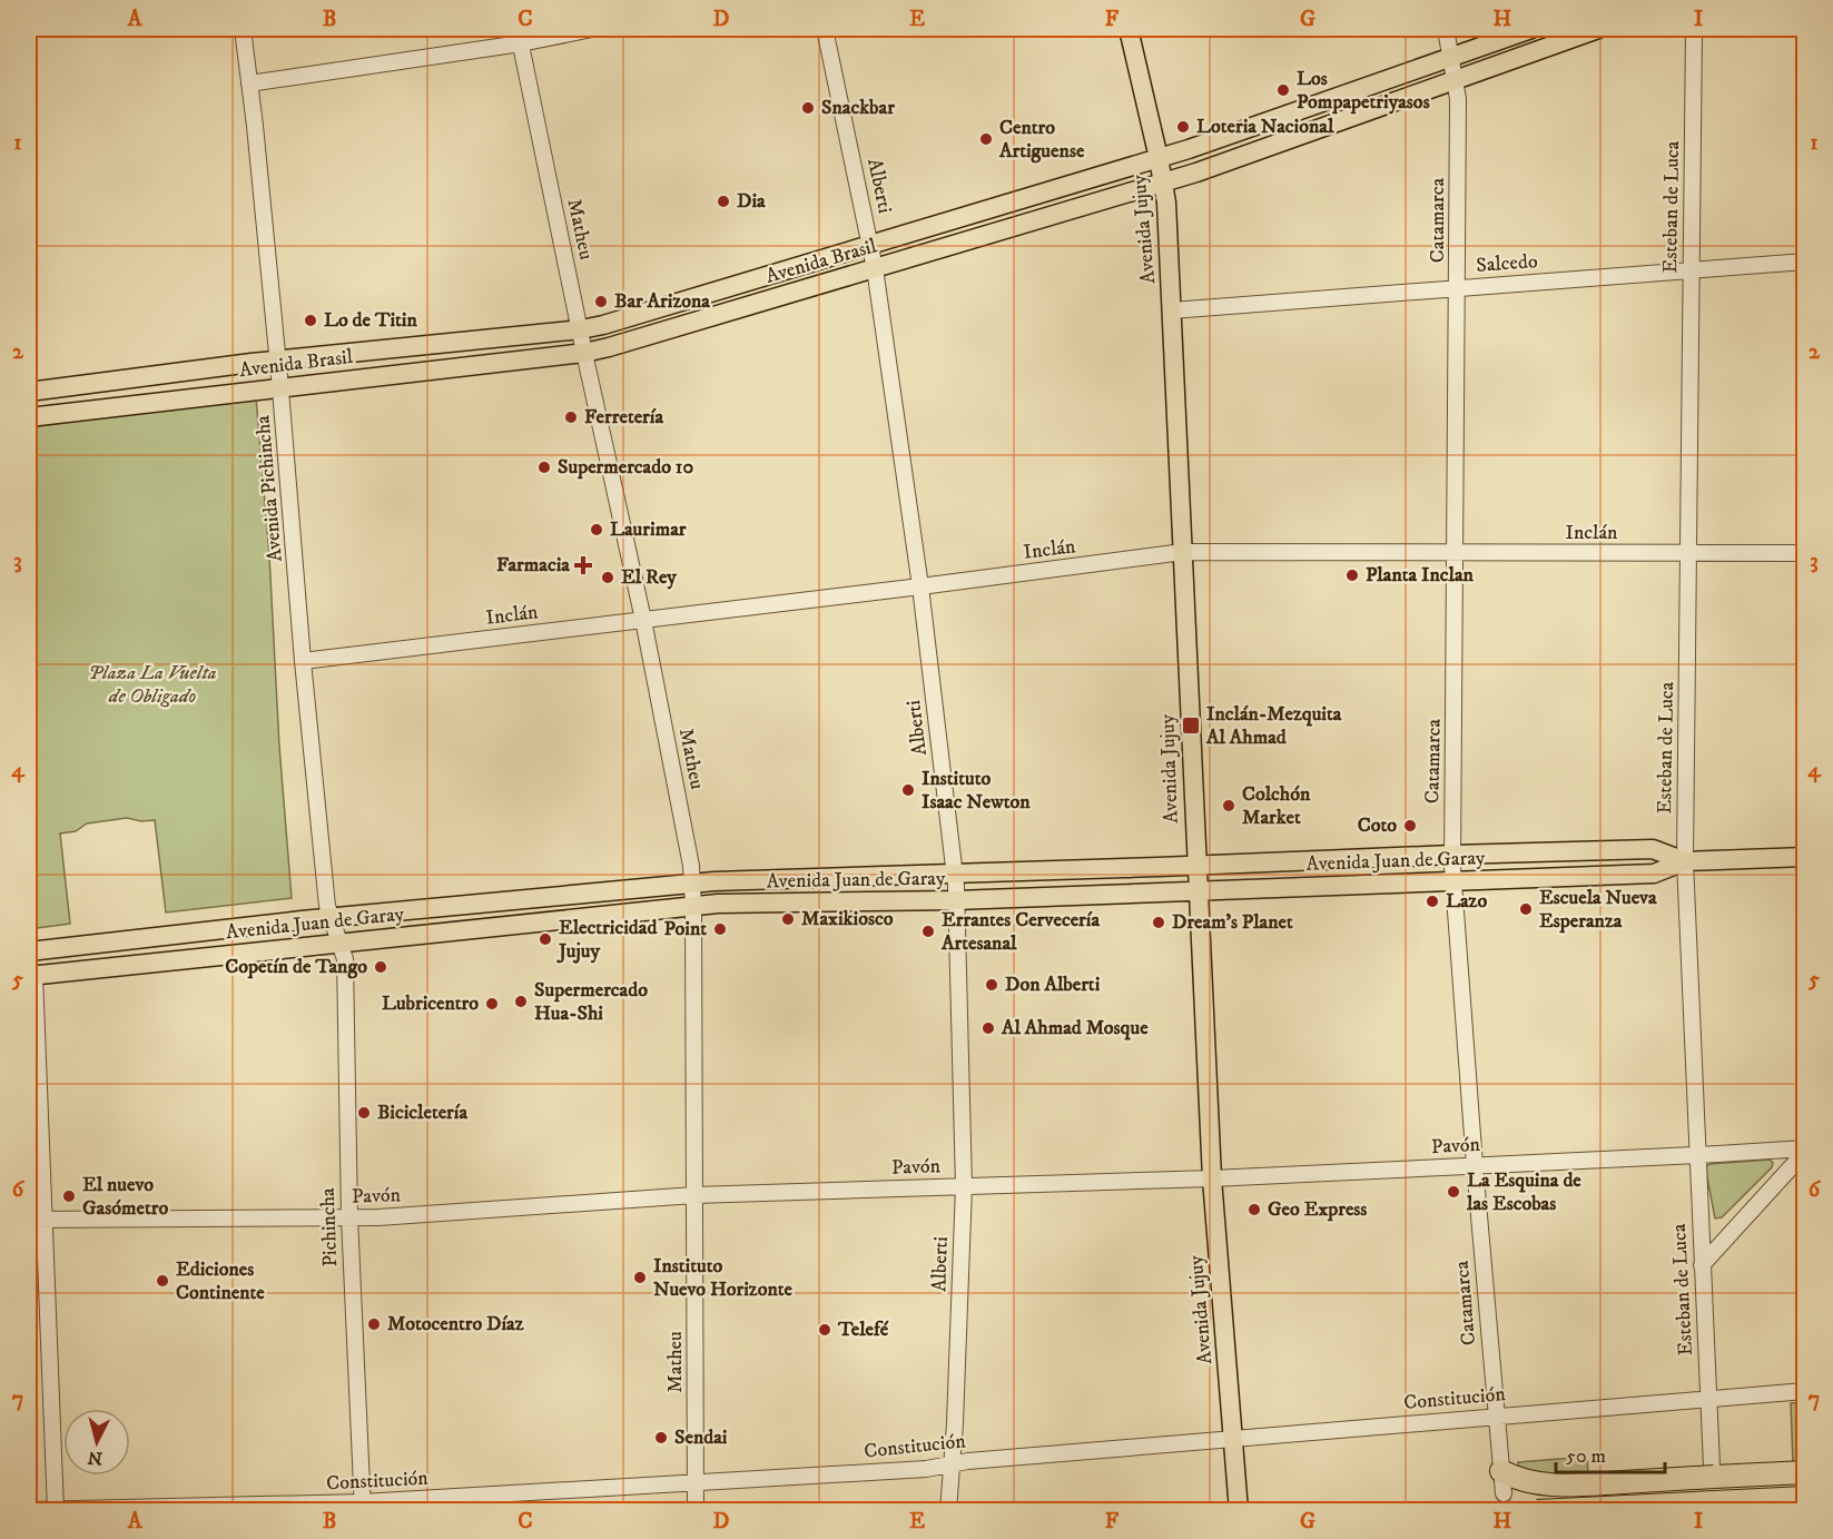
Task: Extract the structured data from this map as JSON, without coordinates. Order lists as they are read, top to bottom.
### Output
{
  "streets": {
    "main road": ["Avenida Jujuy", "Avenida Brasil", "Avenida Juan de Garay"],
    "street": [
      "Alberti",
      "Esteban de Luca",
      "Catamarca",
      "Matheu",
      "Salcedo",
      "Avenida Pichincha",
      "Inclán",
      "Pavón",
      "Pichincha",
      "Constitución"
    ]
  },
  "crossings": [
    ["Alberti", "Avenida Brasil"],
    ["Alberti", "Inclán"],
    ["Alberti", "Avenida Juan de Garay"],
    ["Alberti", "Pavón"],
    ["Alberti", "Constitución"],
    ["Esteban de Luca", "Salcedo"],
    ["Esteban de Luca", "Inclán"],
    ["Esteban de Luca", "Avenida Juan de Garay"],
    ["Esteban de Luca", "Pavón"],
    ["Esteban de Luca", "Constitución"],
    ["Catamarca", "Avenida Brasil"],
    ["Catamarca", "Salcedo"],
    ["Catamarca", "Inclán"],
    ["Catamarca", "Avenida Juan de Garay"],
    ["Catamarca", "Pavón"],
    ["Catamarca", "Constitución"],
    ["Matheu", "Avenida Brasil"],
    ["Matheu", "Inclán"],
    ["Matheu", "Avenida Juan de Garay"],
    ["Matheu", "Pavón"],
    ["Matheu", "Constitución"],
    ["Avenida Jujuy", "Avenida Brasil"],
    ["Avenida Jujuy", "Salcedo"],
    ["Avenida Jujuy", "Inclán"],
    ["Avenida Jujuy", "Avenida Juan de Garay"],
    ["Avenida Jujuy", "Pavón"],
    ["Avenida Jujuy", "Constitución"],
    ["Avenida Brasil", "Avenida Pichincha"],
    ["Avenida Pichincha", "Inclán"],
    ["Avenida Pichincha", "Avenida Juan de Garay"],
    ["Avenida Pichincha", "Pichincha"],
    ["Avenida Juan de Garay", "Pichincha"],
    ["Pavón", "Pichincha"],
    ["Pichincha", "Constitución"]
  ],
  "parks": ["Plaza La Vuelta de Obligado"],
  "places": {
    "other": [
      "Los Pompapetriyasos",
      "Snackbar",
      "Loteria Nacional",
      "Centro Artiguense",
      "Dia",
      "Bar Arizona",
      "Lo de Titin",
      "Ferretería",
      "Supermercado 10",
      "Laurimar",
      "Planta Inclan",
      "El Rey",
      "Instituto Isaac Newton",
      "Colchón Market",
      "Coto",
      "Lazo",
      "Escuela Nueva Esperanza",
      "Maxikiosco",
      "Dream's Planet",
      "Point",
      "Errantes Cervecería Artesanal",
      "Electricidad Jujuy",
      "Copetín de Tango",
      "Don Alberti",
      "Supermercado Hua-Shi",
      "Lubricentro",
      "Al Ahmad Mosque",
      "Bicicletería",
      "La Esquina de las Escobas",
      "El nuevo Gasómetro",
      "Geo Express",
      "Instituto Nuevo Horizonte",
      "Ediciones Continente",
      "Motocentro Díaz",
      "Telefé",
      "Sendai"
    ],
    "health": ["Farmacia"],
    "transit": ["Inclán-Mezquita Al Ahmad"]
  },
  "scale_bar": "50 m",
  "north": "bottom",
  "grid": {
    "columns": [
      "A",
      "B",
      "C",
      "D",
      "E",
      "F",
      "G",
      "H",
      "I"
    ],
    "rows": [
      "1",
      "2",
      "3",
      "4",
      "5",
      "6",
      "7"
    ]
  }
}
